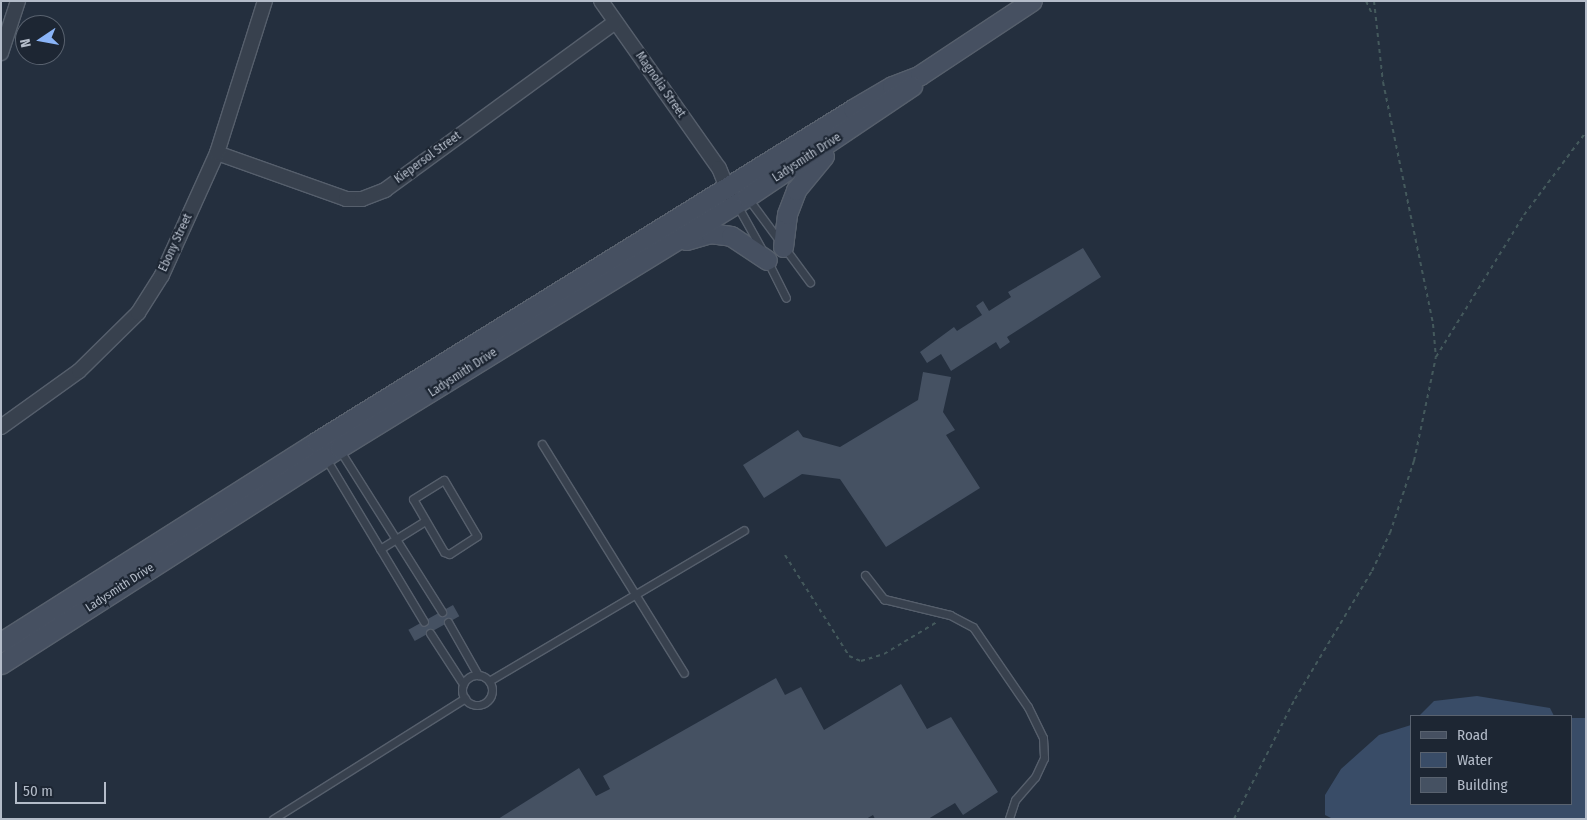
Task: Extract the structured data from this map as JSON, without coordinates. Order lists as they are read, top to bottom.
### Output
{
  "streets": {
    "street": [
      "Magnolia Street",
      "Kiepersol Street",
      "Ladysmith Drive",
      "Ebony Street"
    ]
  },
  "crossings": [
    ["Magnolia Street", "Kiepersol Street"],
    ["Magnolia Street", "Ladysmith Drive"],
    ["Kiepersol Street", "Ebony Street"]
  ],
  "legend": ["Road", "Water", "Building"],
  "scale_bar": "50 m",
  "north": "left"
}
